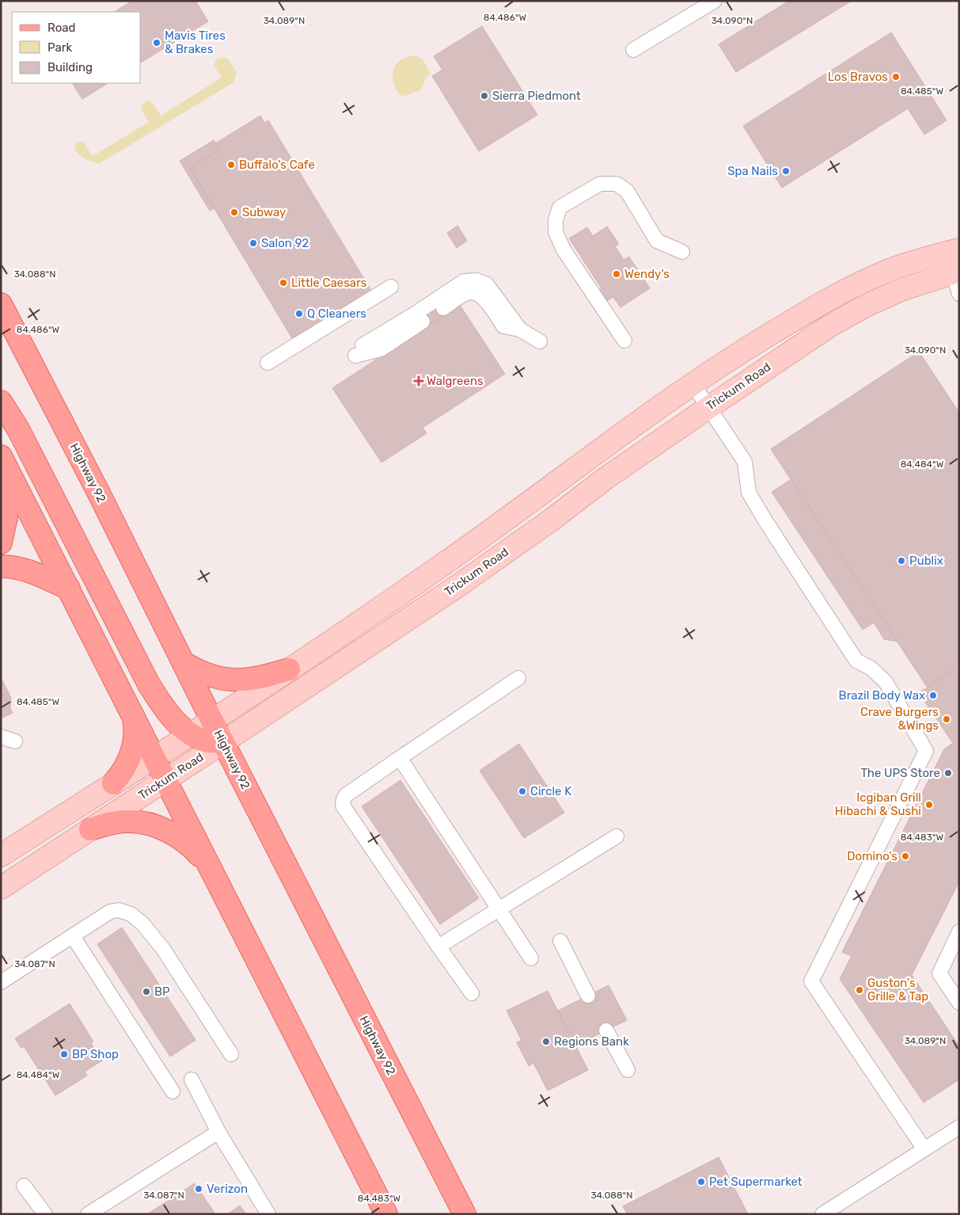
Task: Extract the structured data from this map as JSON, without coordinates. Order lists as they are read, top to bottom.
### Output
{
  "streets": {
    "main road": ["Highway 92"],
    "street": ["Trickum Road"]
  },
  "crossings": [
    ["Trickum Road", "Highway 92"]
  ],
  "places": {
    "other": [
      "Mavis Tires & Brakes",
      "Los Bravos",
      "Sierra Piedmont",
      "Buffalo's Cafe",
      "Spa Nails",
      "Subway",
      "Salon 92",
      "Wendy's",
      "Little Caesars",
      "Q Cleaners",
      "Publix",
      "Brazil Body Wax",
      "Crave Burgers &Wings",
      "The UPS Store",
      "Circle K",
      "Icgiban Grill Hibachi & Sushi",
      "Domino's",
      "Guston's Grille & Tap",
      "BP",
      "Regions Bank",
      "BP Shop",
      "Pet Supermarket",
      "Verizon"
    ],
    "health": ["Walgreens"]
  },
  "legend": ["Road", "Park", "Building"],
  "coordinates": [
    "84.486°W",
    "34.089°N",
    "34.090°N",
    "84.485°W",
    "34.088°N",
    "84.484°W",
    "84.483°W",
    "34.087°N"
  ]
}
